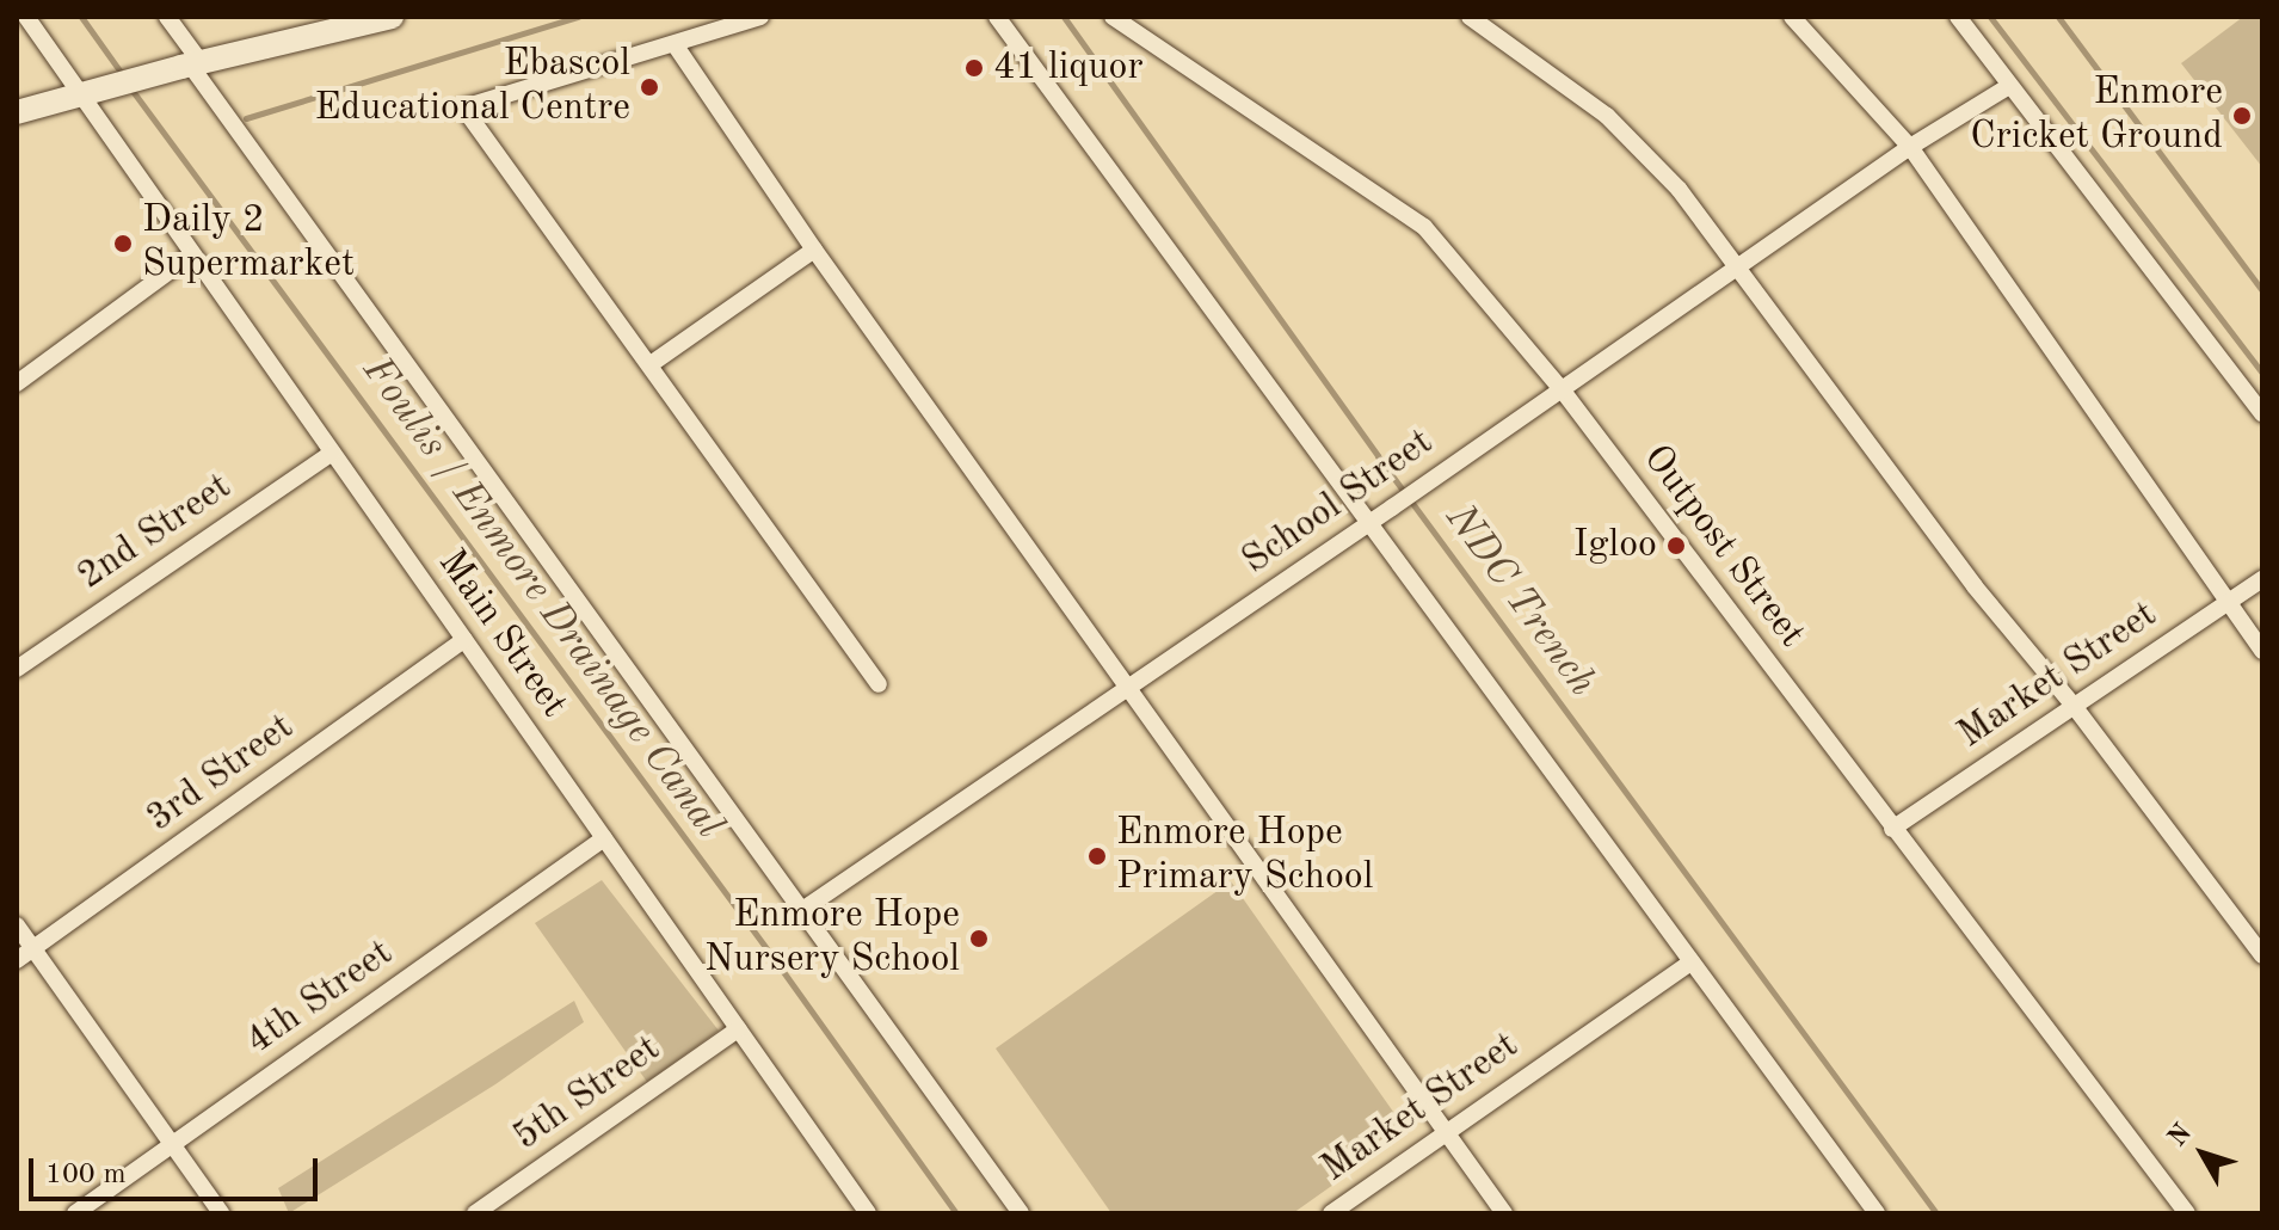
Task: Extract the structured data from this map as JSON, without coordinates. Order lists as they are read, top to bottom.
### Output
{
  "streets": {
    "street": [
      "School Street",
      "2nd Street",
      "Outpost Street",
      "Main Street",
      "Market Street",
      "3rd Street",
      "4th Street",
      "5th Street"
    ]
  },
  "crossings": [
    ["School Street", "Outpost Street"],
    ["2nd Street", "Main Street"],
    ["Outpost Street", "Market Street"],
    ["Main Street", "3rd Street"],
    ["Main Street", "4th Street"],
    ["Main Street", "5th Street"]
  ],
  "water": ["Foulis / Enmore Drainage Canal", "NDC Trench"],
  "places": [
    "41 liquor",
    "Ebascol Educational Centre",
    "Enmore Cricket Ground",
    "Daily 2 Supermarket",
    "Igloo",
    "Enmore Hope Primary School",
    "Enmore Hope Nursery School"
  ],
  "scale_bar": "100 m",
  "north": "top left"
}
